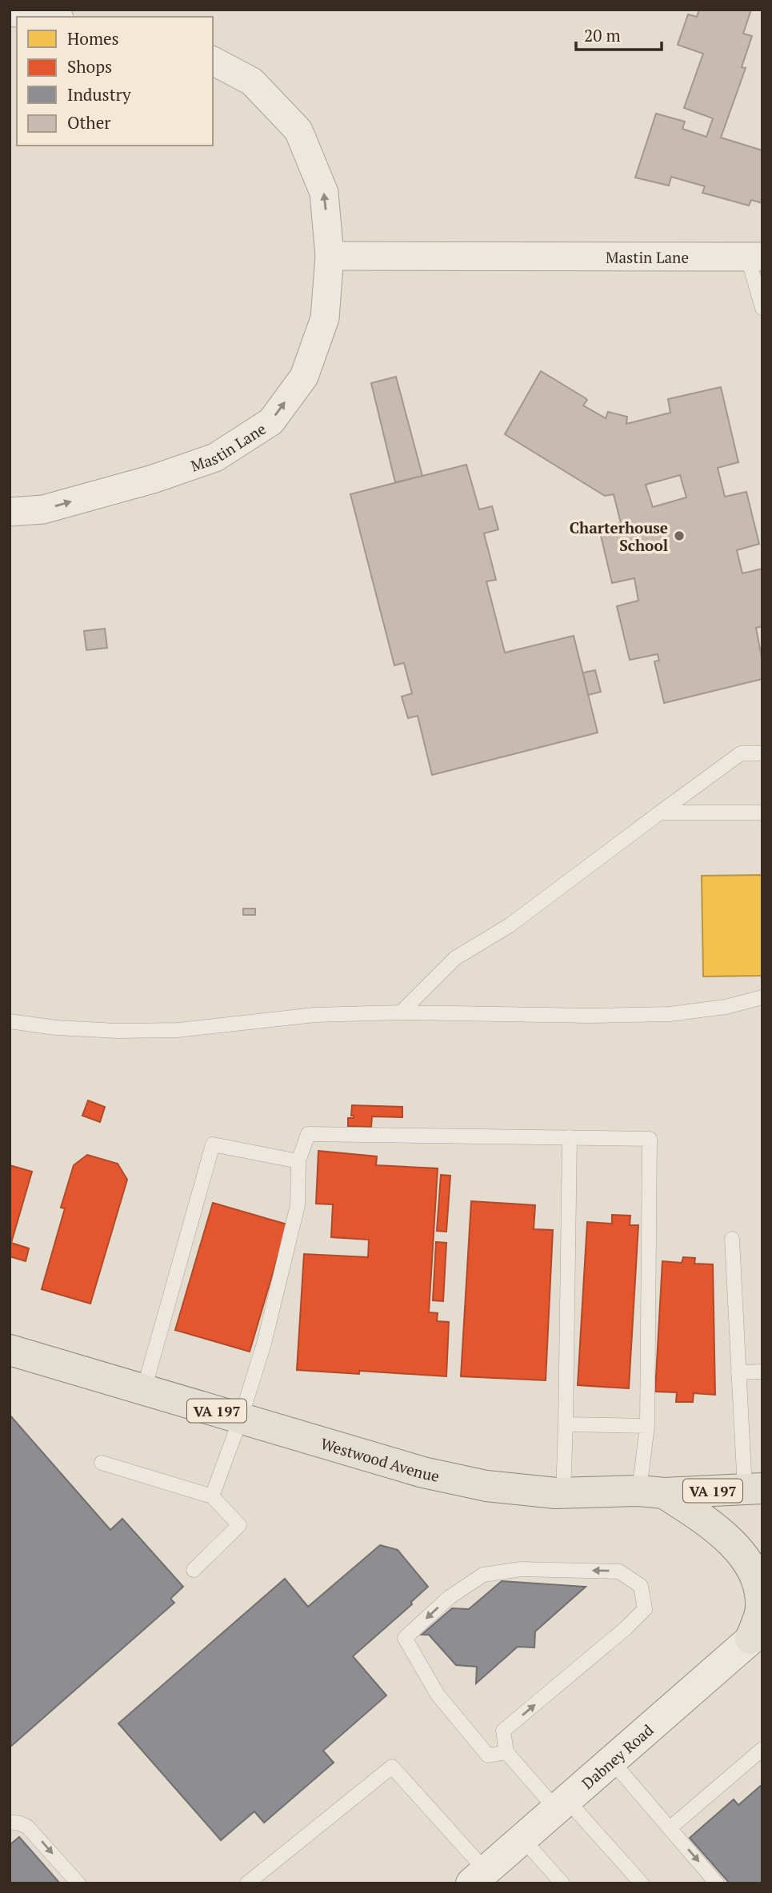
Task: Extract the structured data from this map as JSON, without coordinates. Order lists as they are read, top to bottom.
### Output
{
  "streets": {
    "main road": ["VA 197", "Westwood Avenue"],
    "street": ["Mastin Lane", "Dabney Road"]
  },
  "places": ["Charterhouse School"],
  "legend": [
    "Homes",
    "Shops",
    "Industry",
    "Other"
  ],
  "scale_bar": "20 m"
}
